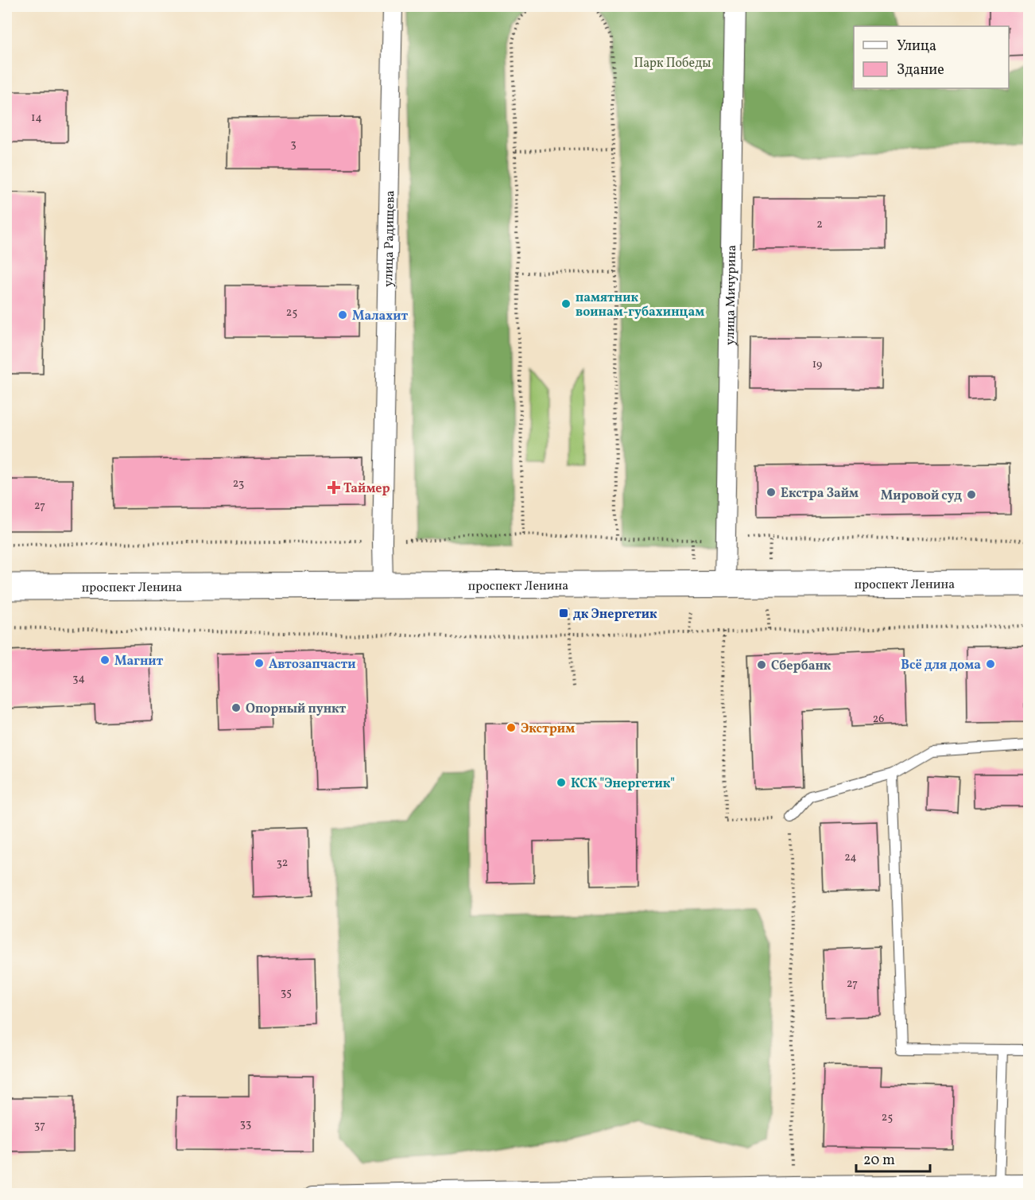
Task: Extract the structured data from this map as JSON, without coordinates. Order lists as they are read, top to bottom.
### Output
{
  "streets": {
    "main road": ["проспект Ленина"],
    "street": ["улица Радищева", "улица Мичурина"]
  },
  "crossings": [
    ["улица Радищева", "проспект Ленина"],
    ["улица Мичурина", "проспект Ленина"]
  ],
  "parks": ["Парк Победы"],
  "places": {
    "other": [
      "памятник воинам-губахинцам",
      "Малахит",
      "Екстра Займ",
      "Мировой суд",
      "Магнит",
      "Автозапчасти",
      "Всё для дома",
      "Сбербанк",
      "Опорный пункт",
      "Экстрим",
      "КСК \"Энергетик\""
    ],
    "health": ["Таймер"],
    "transit": ["дк Энергетик"]
  },
  "house_numbers": [
    "14",
    "3",
    "2",
    "25",
    "19",
    "23",
    "27",
    "34",
    "26",
    "24",
    "32",
    "27",
    "35",
    "25",
    "33",
    "37"
  ],
  "legend": ["Улица", "Здание"],
  "scale_bar": "20 m"
}
